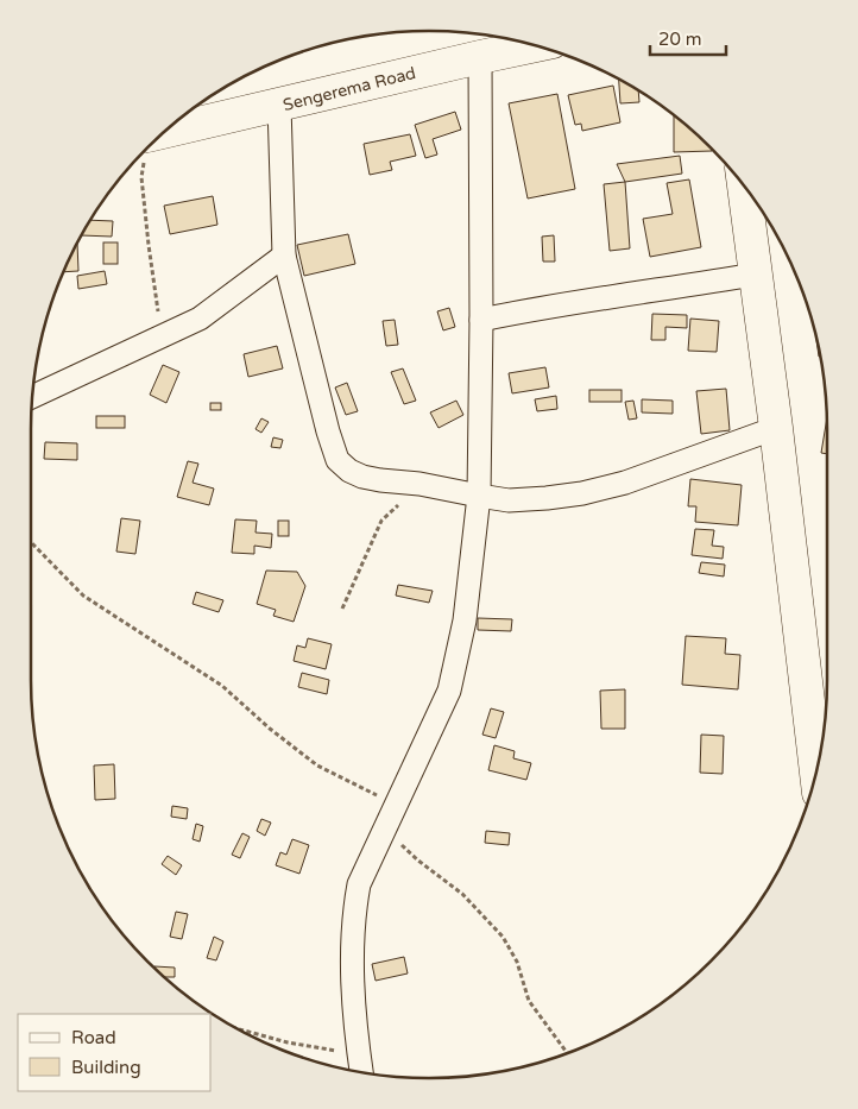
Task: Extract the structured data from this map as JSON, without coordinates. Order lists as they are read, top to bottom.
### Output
{
  "streets": {
    "street": ["Sengerema Road"]
  },
  "legend": ["Road", "Building"],
  "scale_bar": "20 m"
}
